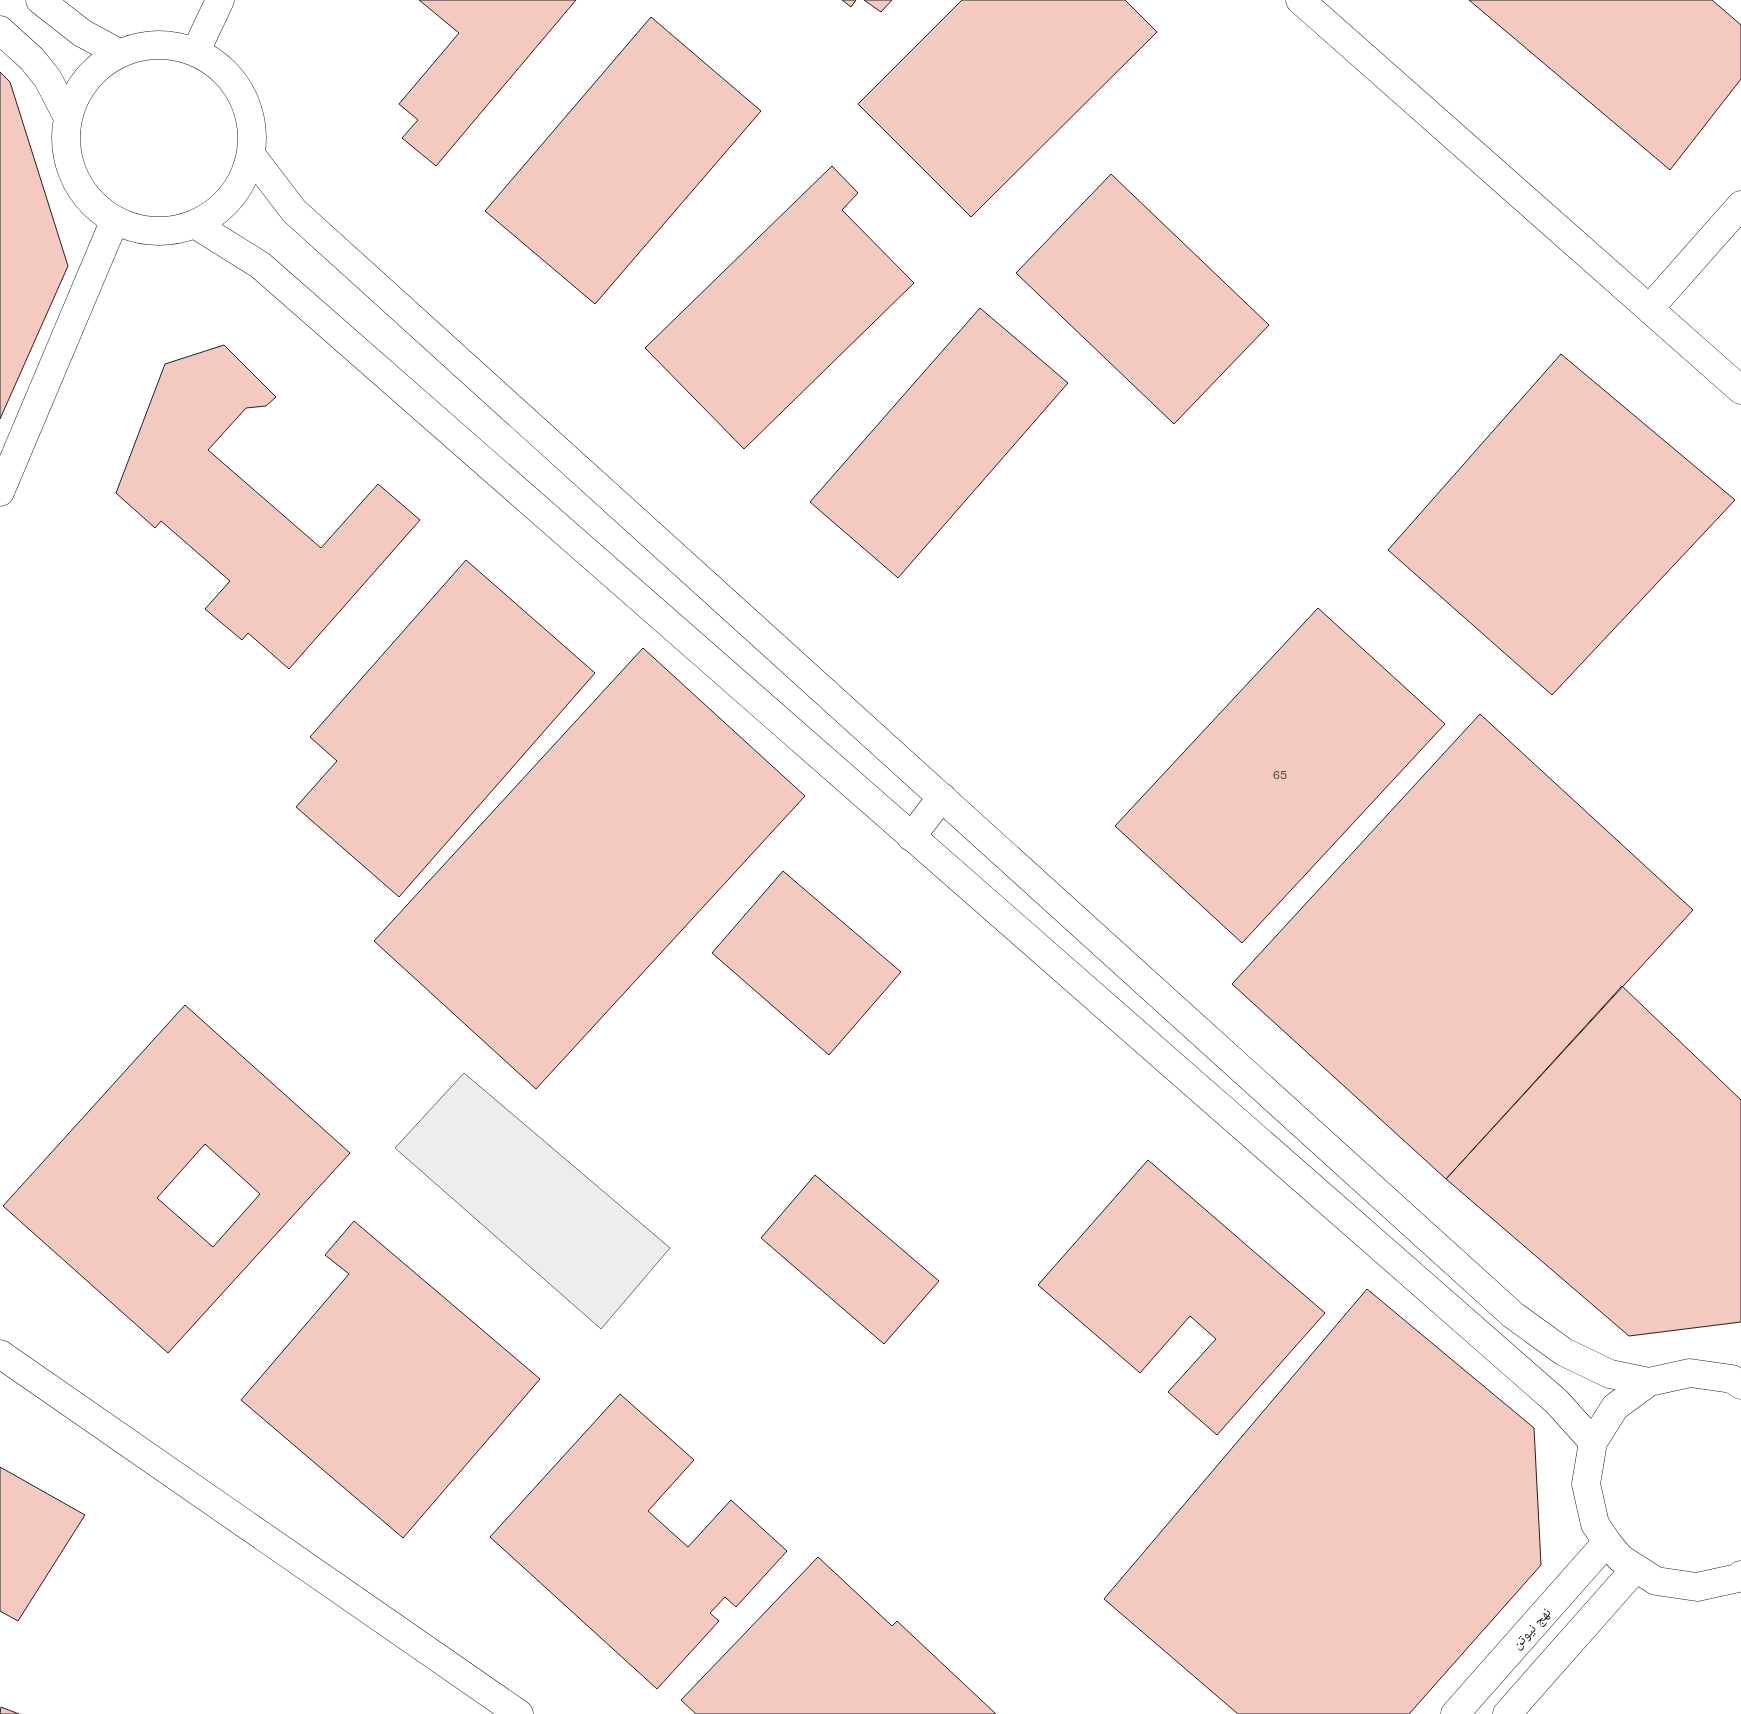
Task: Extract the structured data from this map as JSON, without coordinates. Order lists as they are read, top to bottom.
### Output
{
  "streets": {
    "street": ["نهج نيوتن"]
  },
  "house_numbers": ["65"]
}
